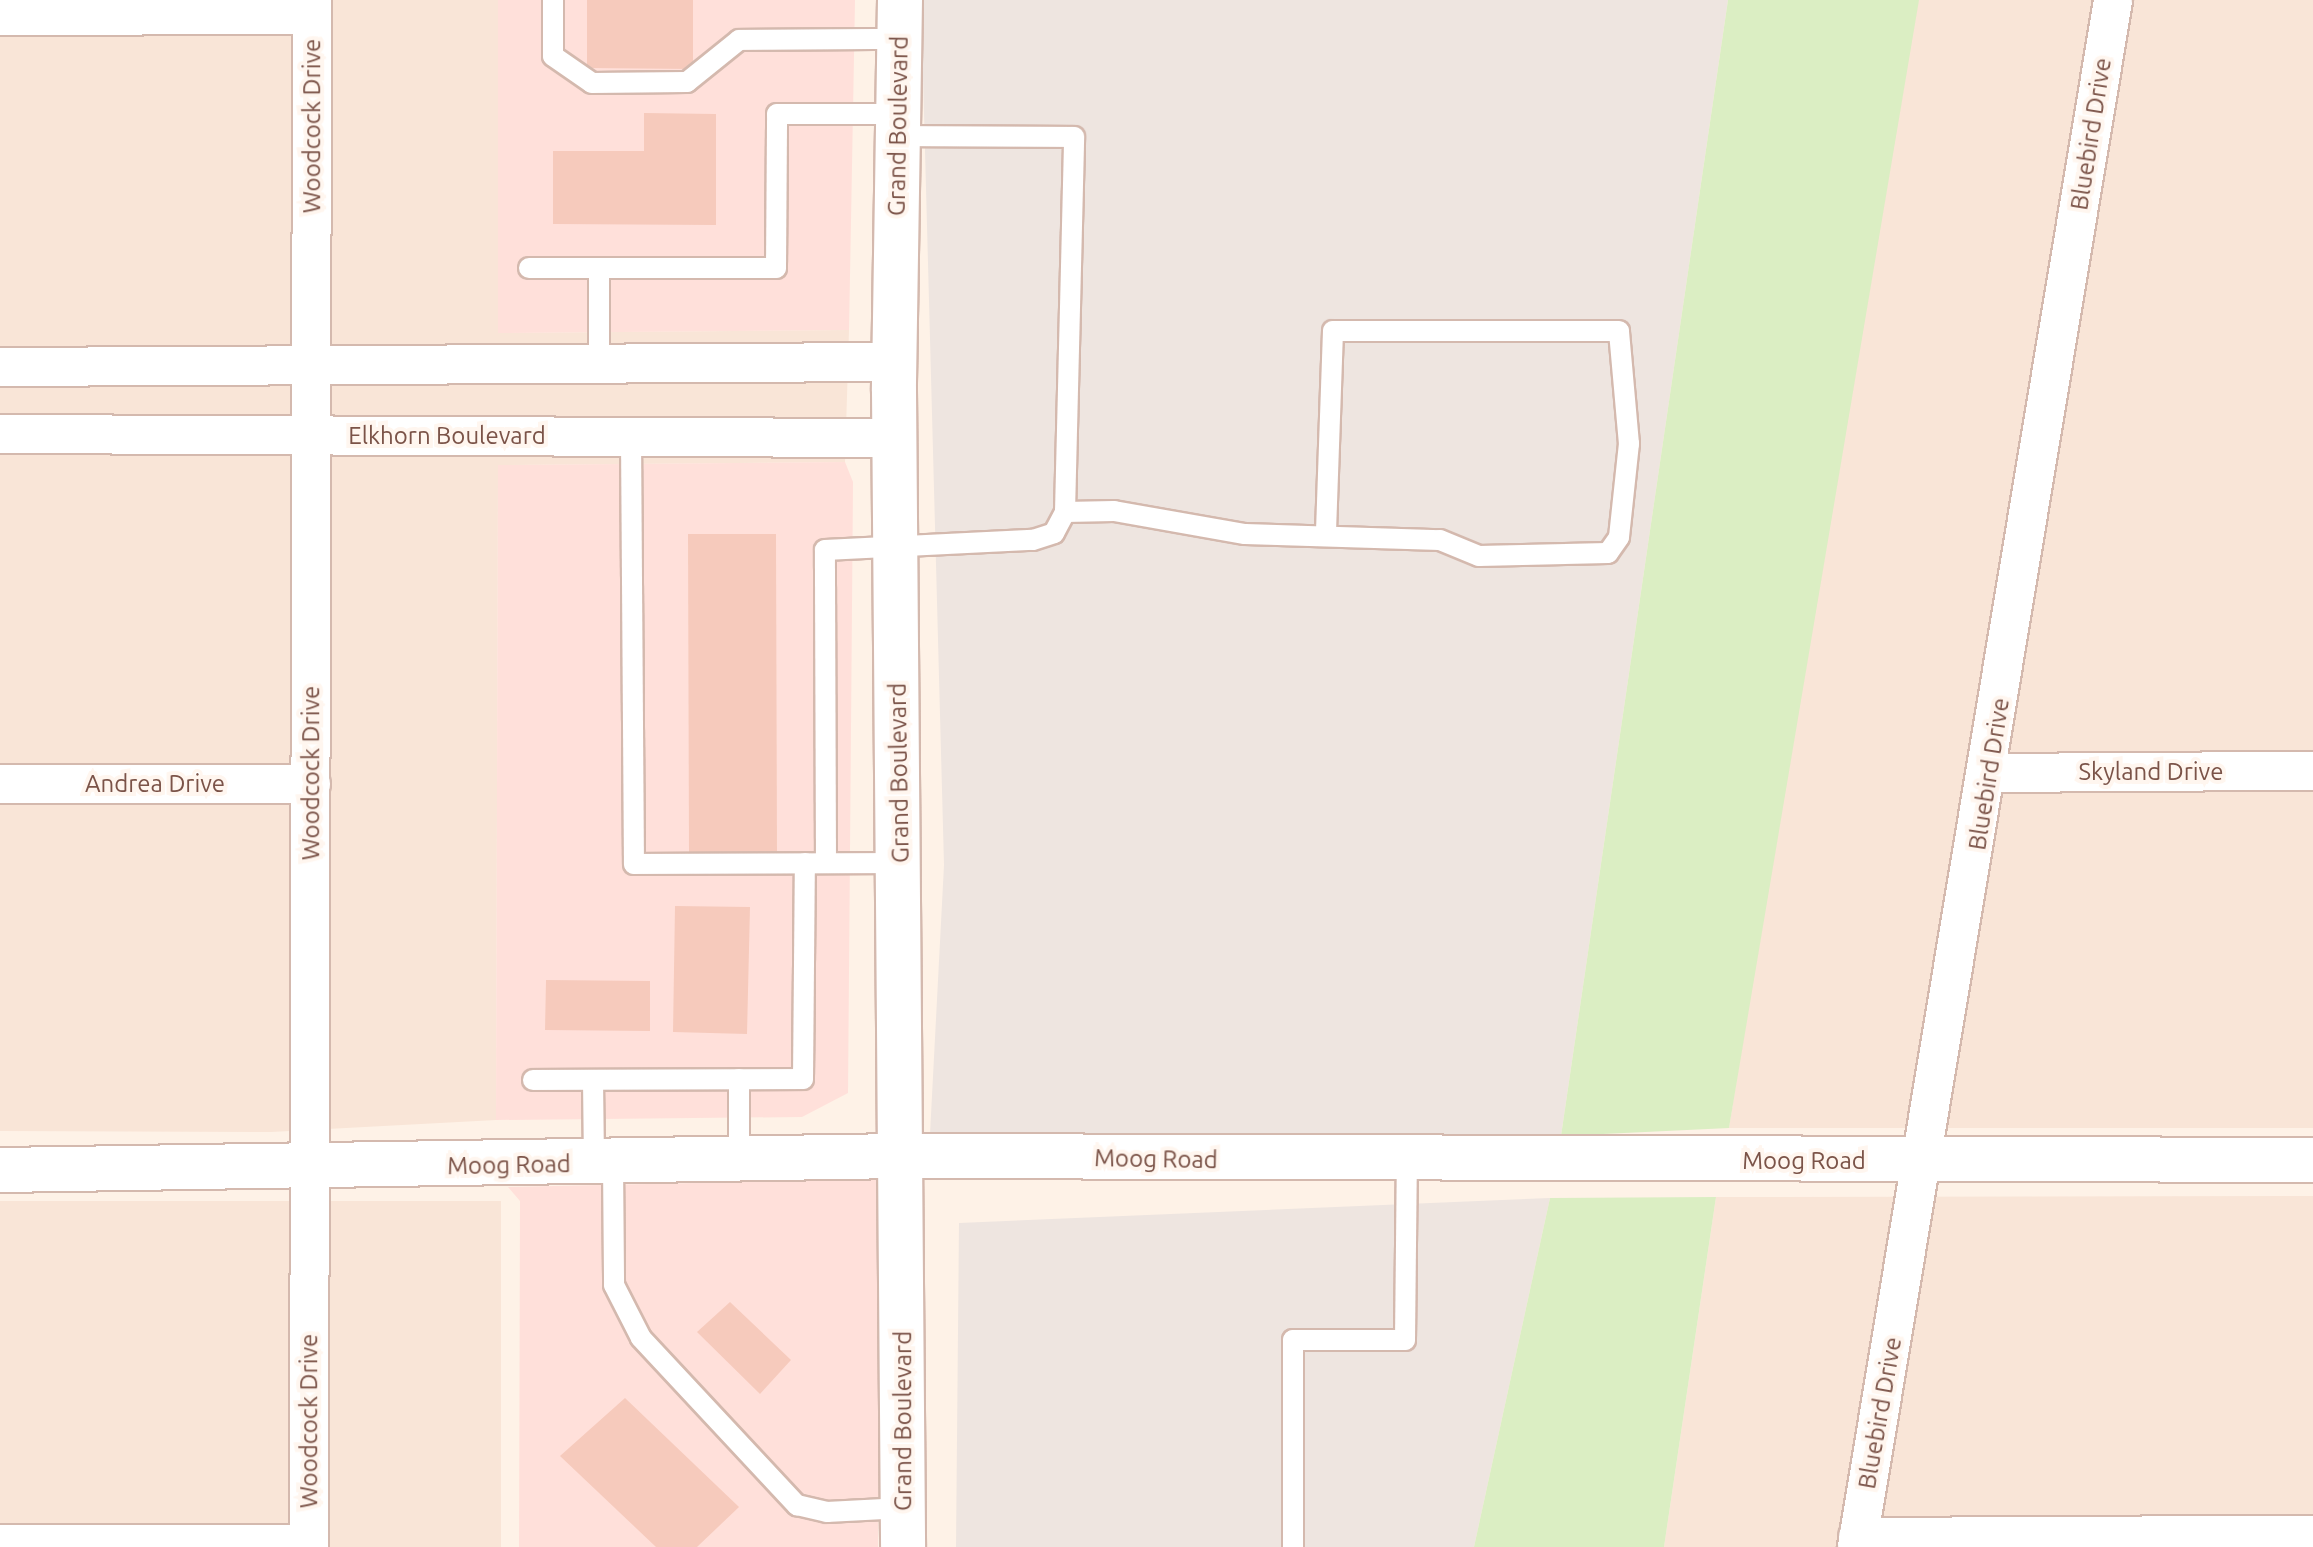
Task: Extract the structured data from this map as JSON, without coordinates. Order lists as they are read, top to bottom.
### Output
{
  "streets": {
    "street": [
      "Woodcock Drive",
      "Grand Boulevard",
      "Bluebird Drive",
      "Elkhorn Boulevard",
      "Skyland Drive",
      "Andrea Drive",
      "Moog Road"
    ]
  },
  "crossings": [
    ["Woodcock Drive", "Elkhorn Boulevard"],
    ["Woodcock Drive", "Andrea Drive"],
    ["Woodcock Drive", "Moog Road"],
    ["Grand Boulevard", "Elkhorn Boulevard"],
    ["Grand Boulevard", "Moog Road"],
    ["Bluebird Drive", "Skyland Drive"],
    ["Bluebird Drive", "Moog Road"]
  ]
}
